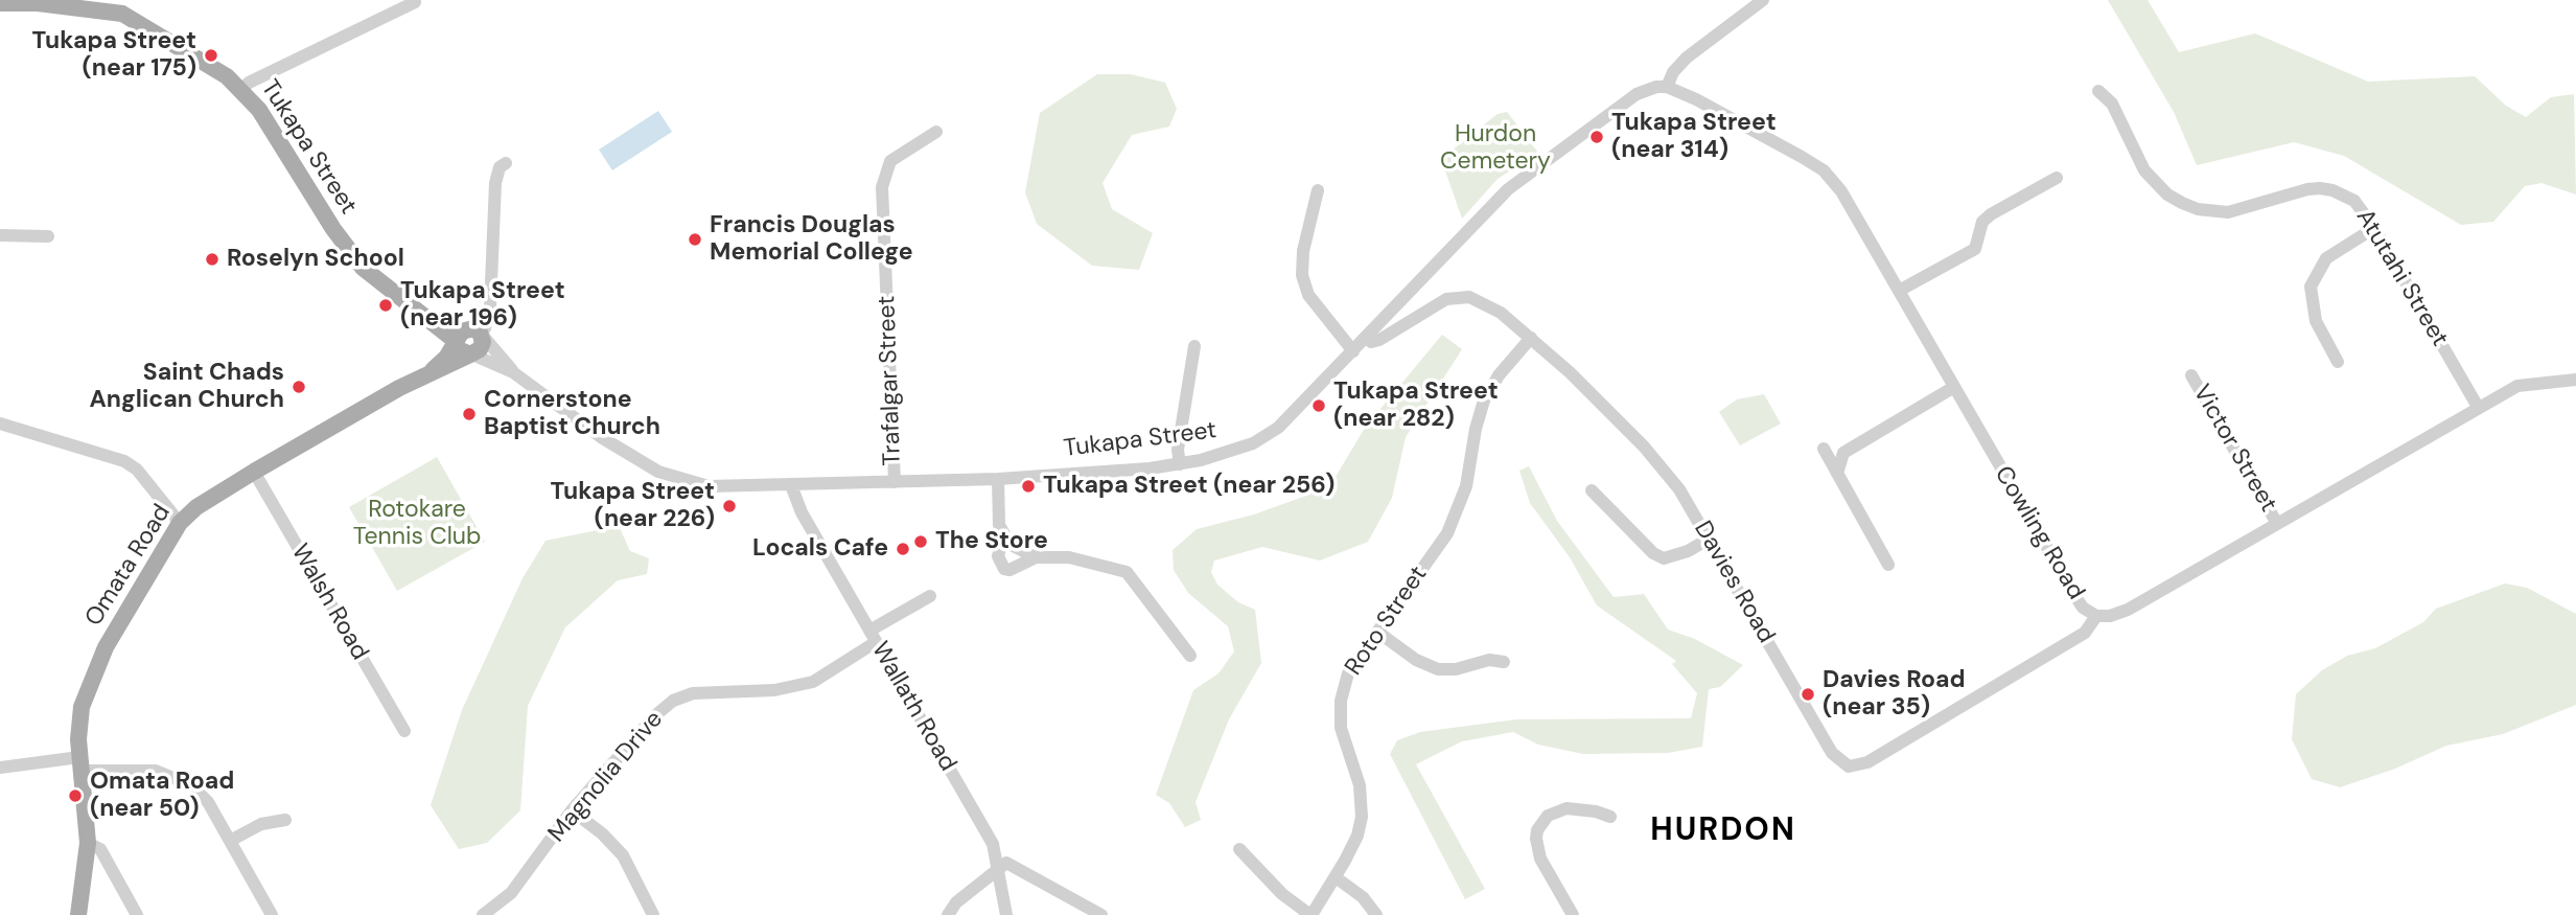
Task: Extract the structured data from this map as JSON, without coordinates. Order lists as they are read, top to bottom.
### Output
{
  "streets": {
    "main road": ["Tukapa Street", "Omata Road"],
    "street": [
      "Atutahi Street",
      "Trafalgar Street",
      "Victor Street",
      "Cowling Road",
      "Davies Road",
      "Walsh Road",
      "Roto Street",
      "Wallath Road",
      "Magnolia Drive"
    ]
  },
  "crossings": [
    ["Tukapa Street", "Trafalgar Street"],
    ["Tukapa Street", "Cowling Road"],
    ["Tukapa Street", "Omata Road"],
    ["Tukapa Street", "Davies Road"],
    ["Tukapa Street", "Wallath Road"],
    ["Atutahi Street", "Cowling Road"],
    ["Victor Street", "Cowling Road"],
    ["Cowling Road", "Davies Road"],
    ["Omata Road", "Walsh Road"],
    ["Davies Road", "Roto Street"],
    ["Wallath Road", "Magnolia Drive"]
  ],
  "districts": ["HURDON"],
  "parks": ["Hurdon Cemetery", "Rotokare Tennis Club"],
  "places": [
    "Tukapa Street (near 175)",
    "Tukapa Street (near 314)",
    "Francis Douglas Memorial College",
    "Roselyn School",
    "Tukapa Street (near 196)",
    "Saint Chads Anglican Church",
    "Tukapa Street (near 282)",
    "Cornerstone Baptist Church",
    "Tukapa Street (near 256)",
    "Tukapa Street (near 226)",
    "The Store",
    "Locals Cafe",
    "Davies Road (near 35)",
    "Omata Road (near 50)"
  ]
}
